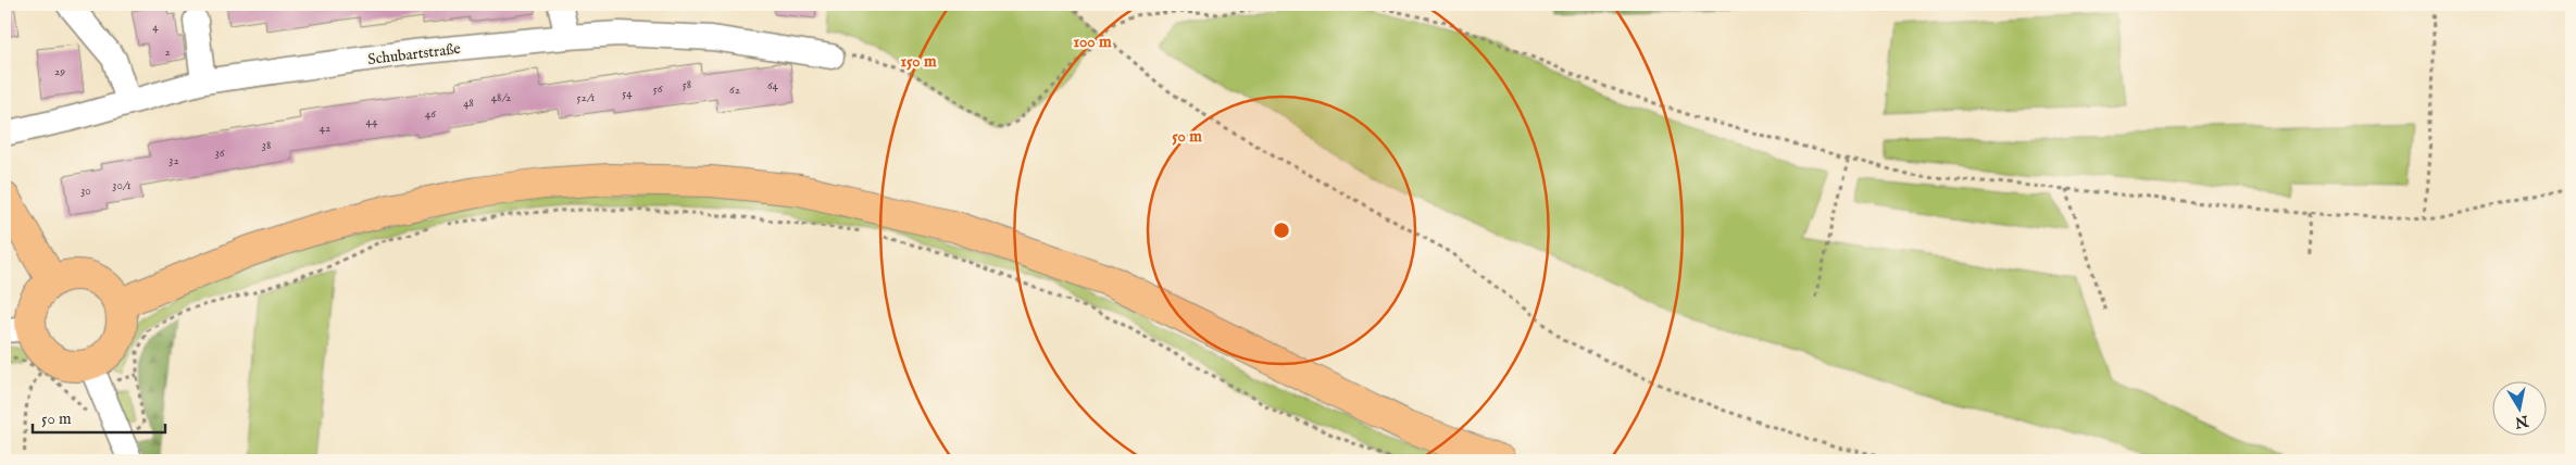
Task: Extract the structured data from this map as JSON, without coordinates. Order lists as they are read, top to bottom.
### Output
{
  "streets": {
    "street": ["Schubartstraße"]
  },
  "house_numbers": [
    "4",
    "2",
    "29",
    "58",
    "64",
    "56",
    "62",
    "54",
    "48/2",
    "52/1",
    "48",
    "46",
    "44",
    "42",
    "38",
    "36",
    "32",
    "30/1",
    "30"
  ],
  "scale_bar": "50 m",
  "north": "bottom",
  "rings": ["100 m", "150 m", "50 m"]
}
